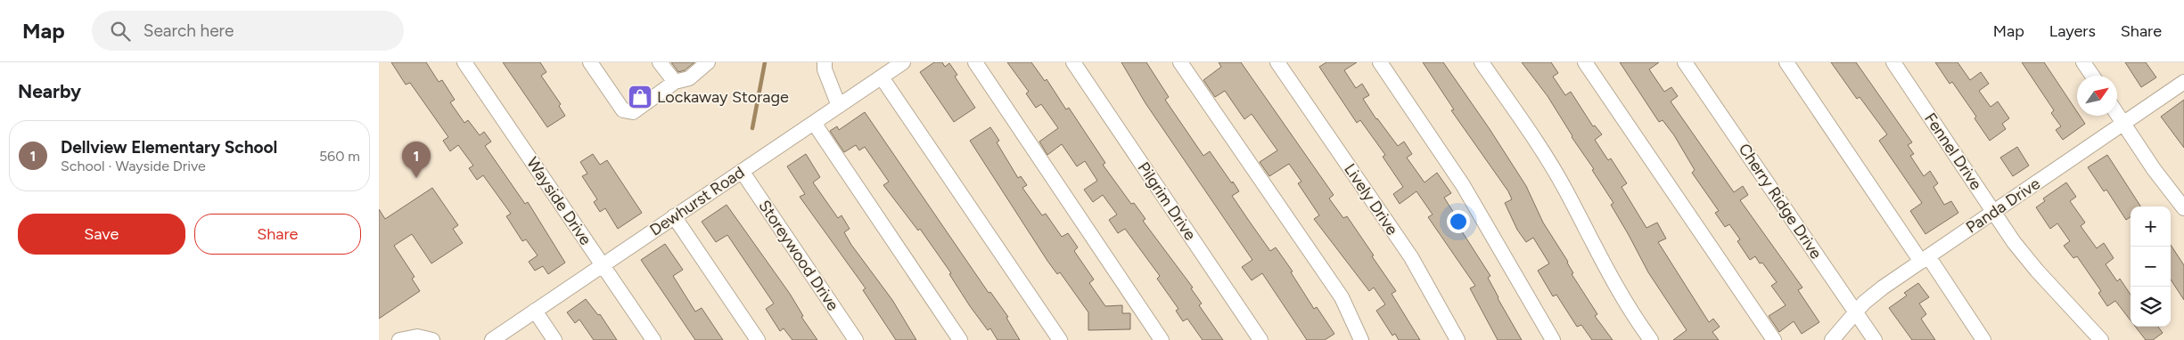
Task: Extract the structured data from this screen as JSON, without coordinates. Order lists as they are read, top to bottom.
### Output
{
  "streets": {
    "street": [
      "Fennel Drive",
      "Lively Drive",
      "Wayside Drive",
      "Dewhurst Road",
      "Pilgrim Drive",
      "Cherry Ridge Drive",
      "Panda Drive",
      "Storeywood Drive"
    ]
  },
  "crossings": [
    ["Fennel Drive", "Panda Drive"],
    ["Wayside Drive", "Dewhurst Road"],
    ["Dewhurst Road", "Storeywood Drive"],
    ["Cherry Ridge Drive", "Panda Drive"]
  ],
  "places": {
    "shop": ["Lockaway Storage"]
  },
  "north": "top right",
  "page": {
    "header": "Map",
    "search": "Search here",
    "nav": ["Map", "Layers", "Share"],
    "heading": "Nearby",
    "list": [
      {
        "mark": "1",
        "name": "Dellview Elementary School",
        "note": "School · Wayside Drive",
        "value": "560 m"
      }
    ],
    "pins": "1",
    "buttons": ["Save", "Share"],
    "map_buttons": ["+", "−"]
  }
}
